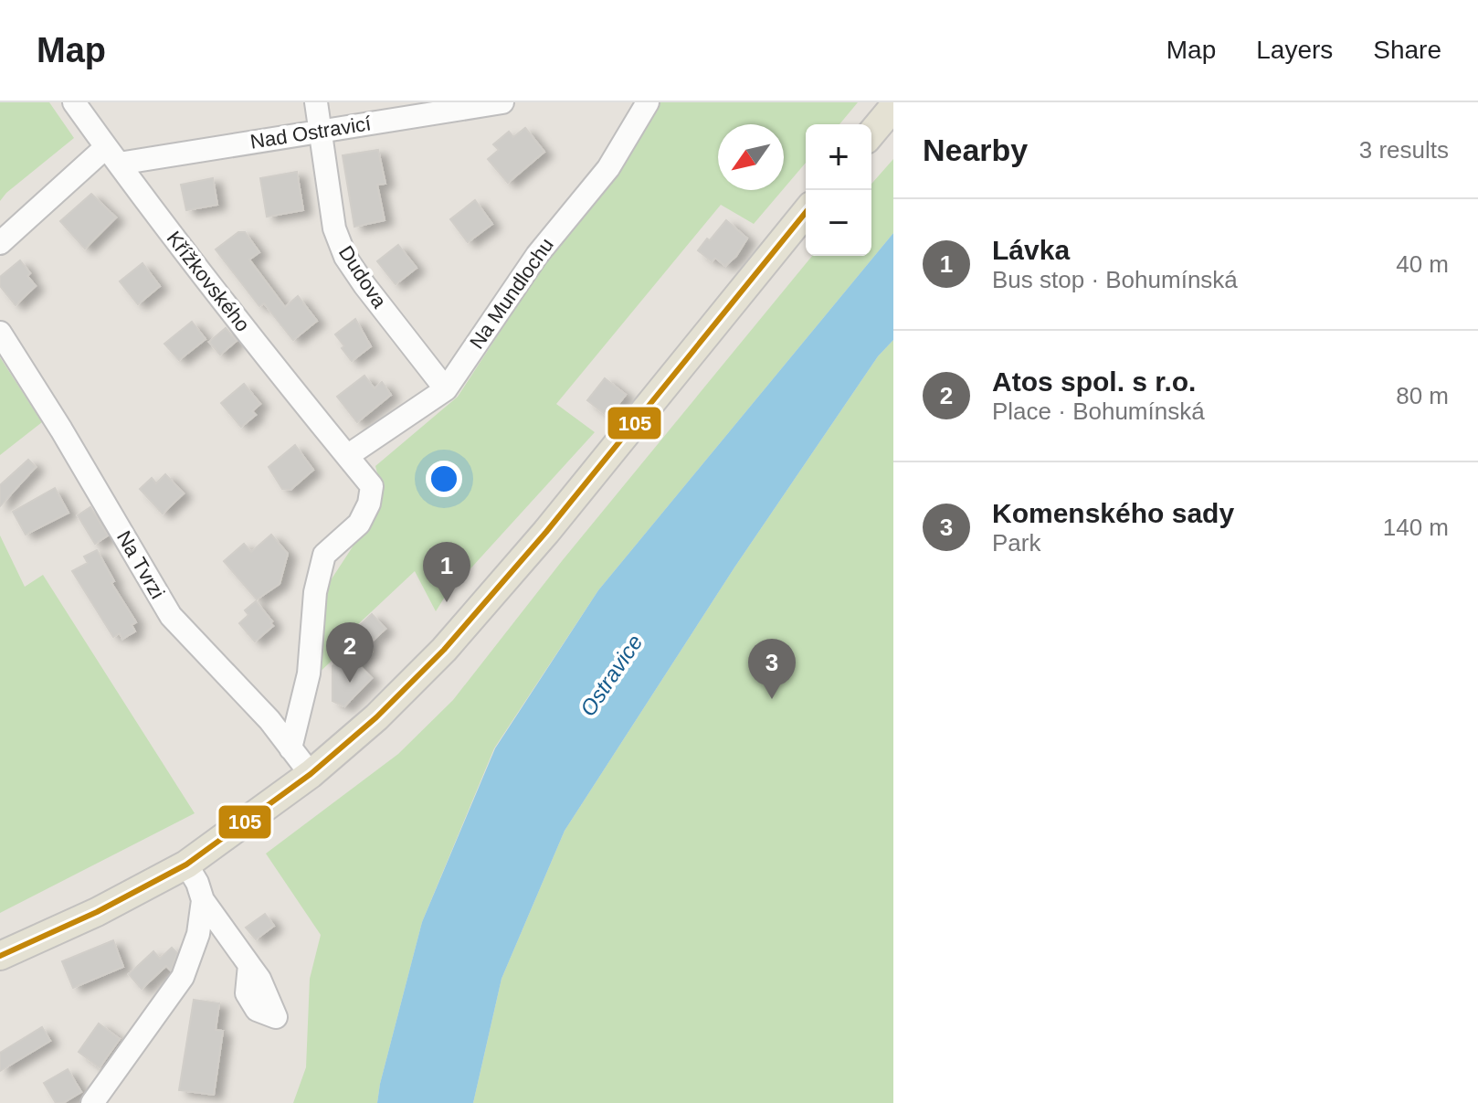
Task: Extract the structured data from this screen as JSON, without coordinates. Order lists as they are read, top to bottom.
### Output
{
  "streets": {
    "street": [
      "Nad Ostravicí",
      "Dudova",
      "Křížkovského",
      "Na Mundlochu",
      "Na Tvrzi"
    ]
  },
  "crossings": [
    ["Nad Ostravicí", "Dudova"],
    ["Nad Ostravicí", "Křížkovského"],
    ["Dudova", "Na Mundlochu"],
    ["Křížkovského", "Na Mundlochu"],
    ["Křížkovského", "Na Tvrzi"]
  ],
  "water": ["Ostravice"],
  "lines": ["transit line 105"],
  "north": "bottom left",
  "page": {
    "header": "Map",
    "nav": ["Map", "Layers", "Share"],
    "heading": ["Nearby", "3 results"],
    "map_buttons": ["+", "−"],
    "list": [
      {
        "mark": "1",
        "name": "Lávka",
        "note": "Bus stop · Bohumínská",
        "value": "40 m"
      },
      {
        "mark": "2",
        "name": "Atos spol. s r.o.",
        "note": "Place · Bohumínská",
        "value": "80 m"
      },
      {
        "mark": "3",
        "name": "Komenského sady",
        "note": "Park",
        "value": "140 m"
      }
    ],
    "pins": ["1", "2", "3"]
  }
}
